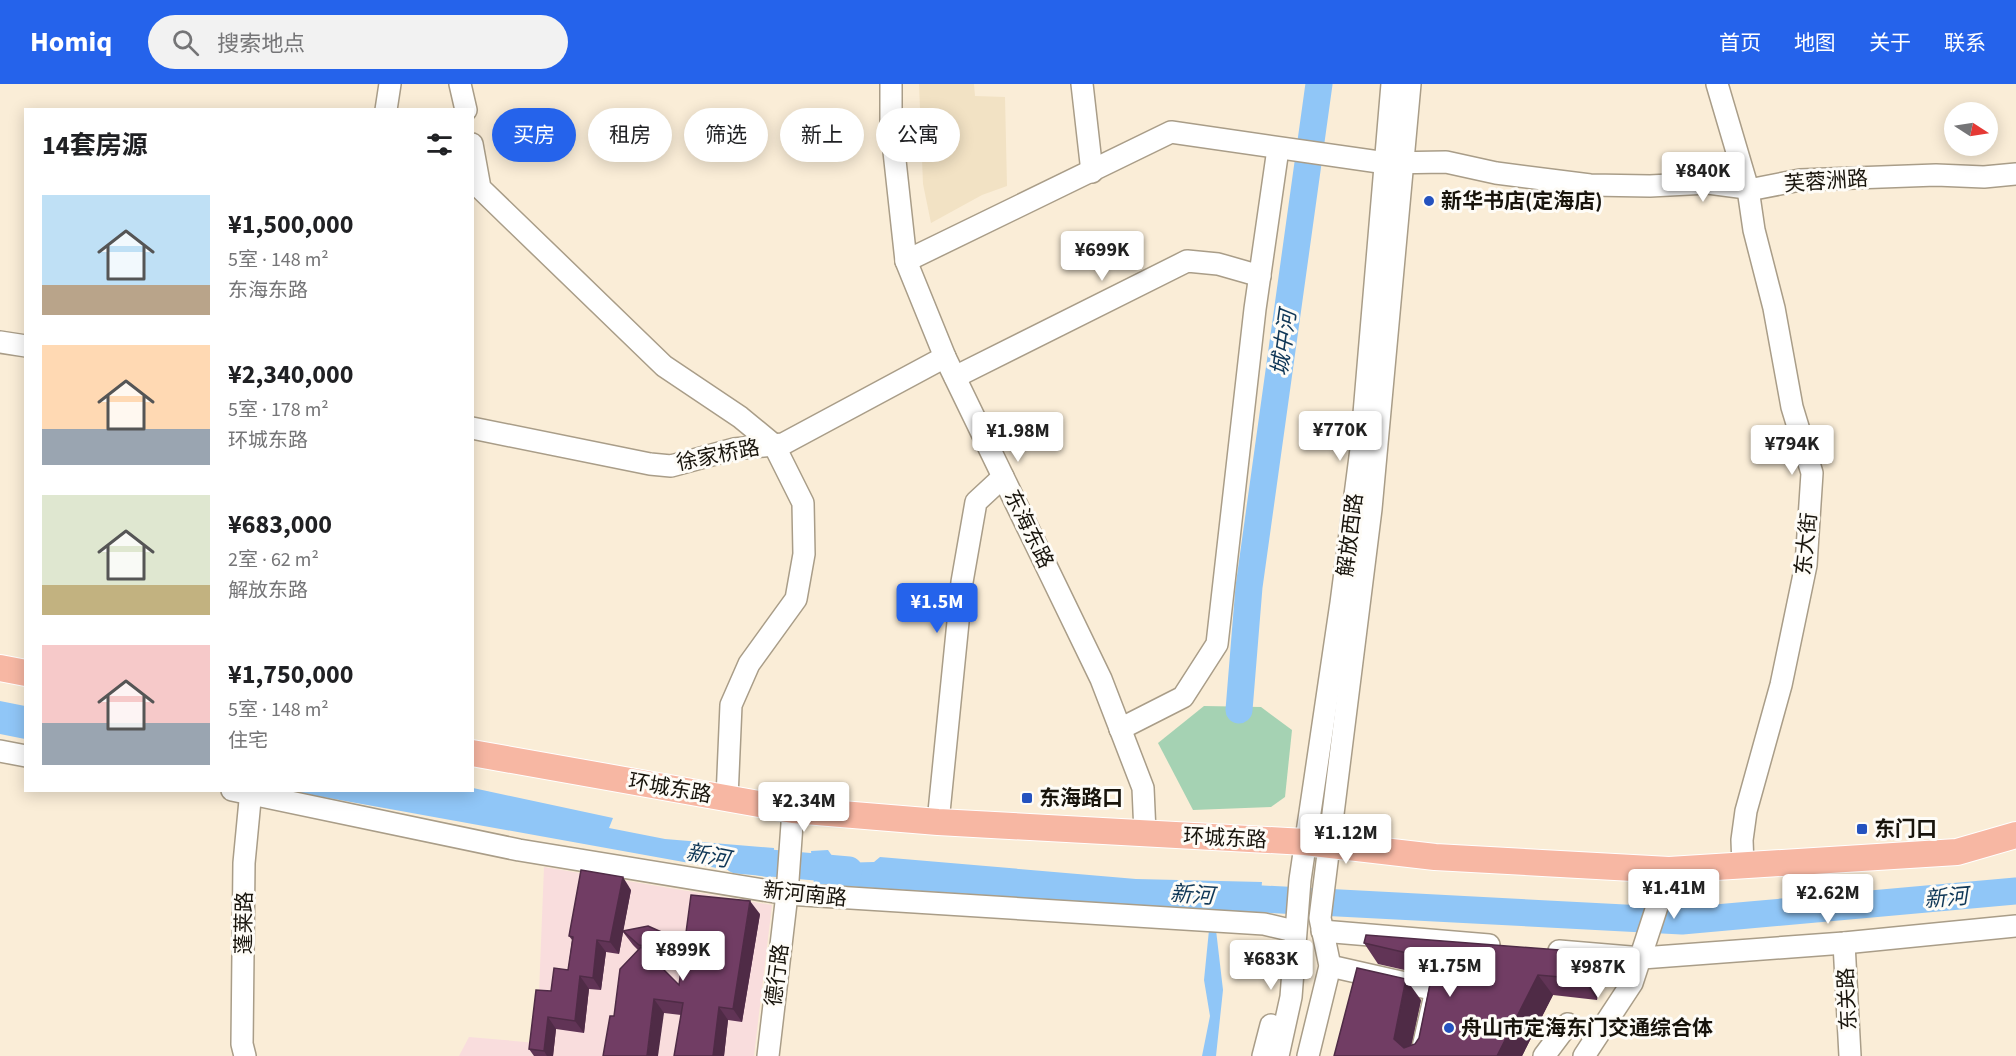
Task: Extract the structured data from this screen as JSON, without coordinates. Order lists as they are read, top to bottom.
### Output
{
  "streets": {
    "main road": ["环城东路"],
    "street": [
      "芙蓉洲路",
      "徐家桥路",
      "东海东路",
      "东大街",
      "新河南路",
      "蓬莱路",
      "德行路",
      "东关路"
    ]
  },
  "crossings": [
    ["芙蓉洲路", "东海东路"],
    ["芙蓉洲路", "东大街"],
    ["徐家桥路", "东海东路"],
    ["东海东路", "环城东路"],
    ["东大街", "环城东路"],
    ["环城东路", "德行路"],
    ["新河南路", "蓬莱路"],
    ["新河南路", "德行路"]
  ],
  "water": ["城中河", "新河"],
  "places": {
    "other": ["新华书店(定海店)", "舟山市定海东门交通综合体"],
    "transit": ["东海路口", "东门口"]
  },
  "north": "right",
  "page": {
    "header": "Homiq",
    "search": "搜索地点",
    "nav": [
      "首页",
      "地图",
      "关于",
      "联系"
    ],
    "chip": [
      "买房",
      "租房",
      "筛选",
      "新上",
      "公寓"
    ],
    "heading": "14套房源",
    "price": [
      "¥840K",
      "¥699K",
      "¥770K",
      "¥1.98M",
      "¥794K",
      "¥1.5M",
      "¥2.34M",
      "¥1.12M",
      "¥1.41M",
      "¥2.62M",
      "¥899K",
      "¥683K",
      "¥1.75M",
      "¥987K"
    ],
    "list": [
      {
        "name": "¥1,500,000",
        "note": "5室 · 148 m² · 东海东路"
      },
      {
        "name": "¥2,340,000",
        "note": "5室 · 178 m² · 环城东路"
      },
      {
        "name": "¥683,000",
        "note": "2室 · 62 m² · 解放东路"
      },
      {
        "name": "¥1,750,000",
        "note": "5室 · 148 m² · 住宅"
      }
    ]
  }
}
